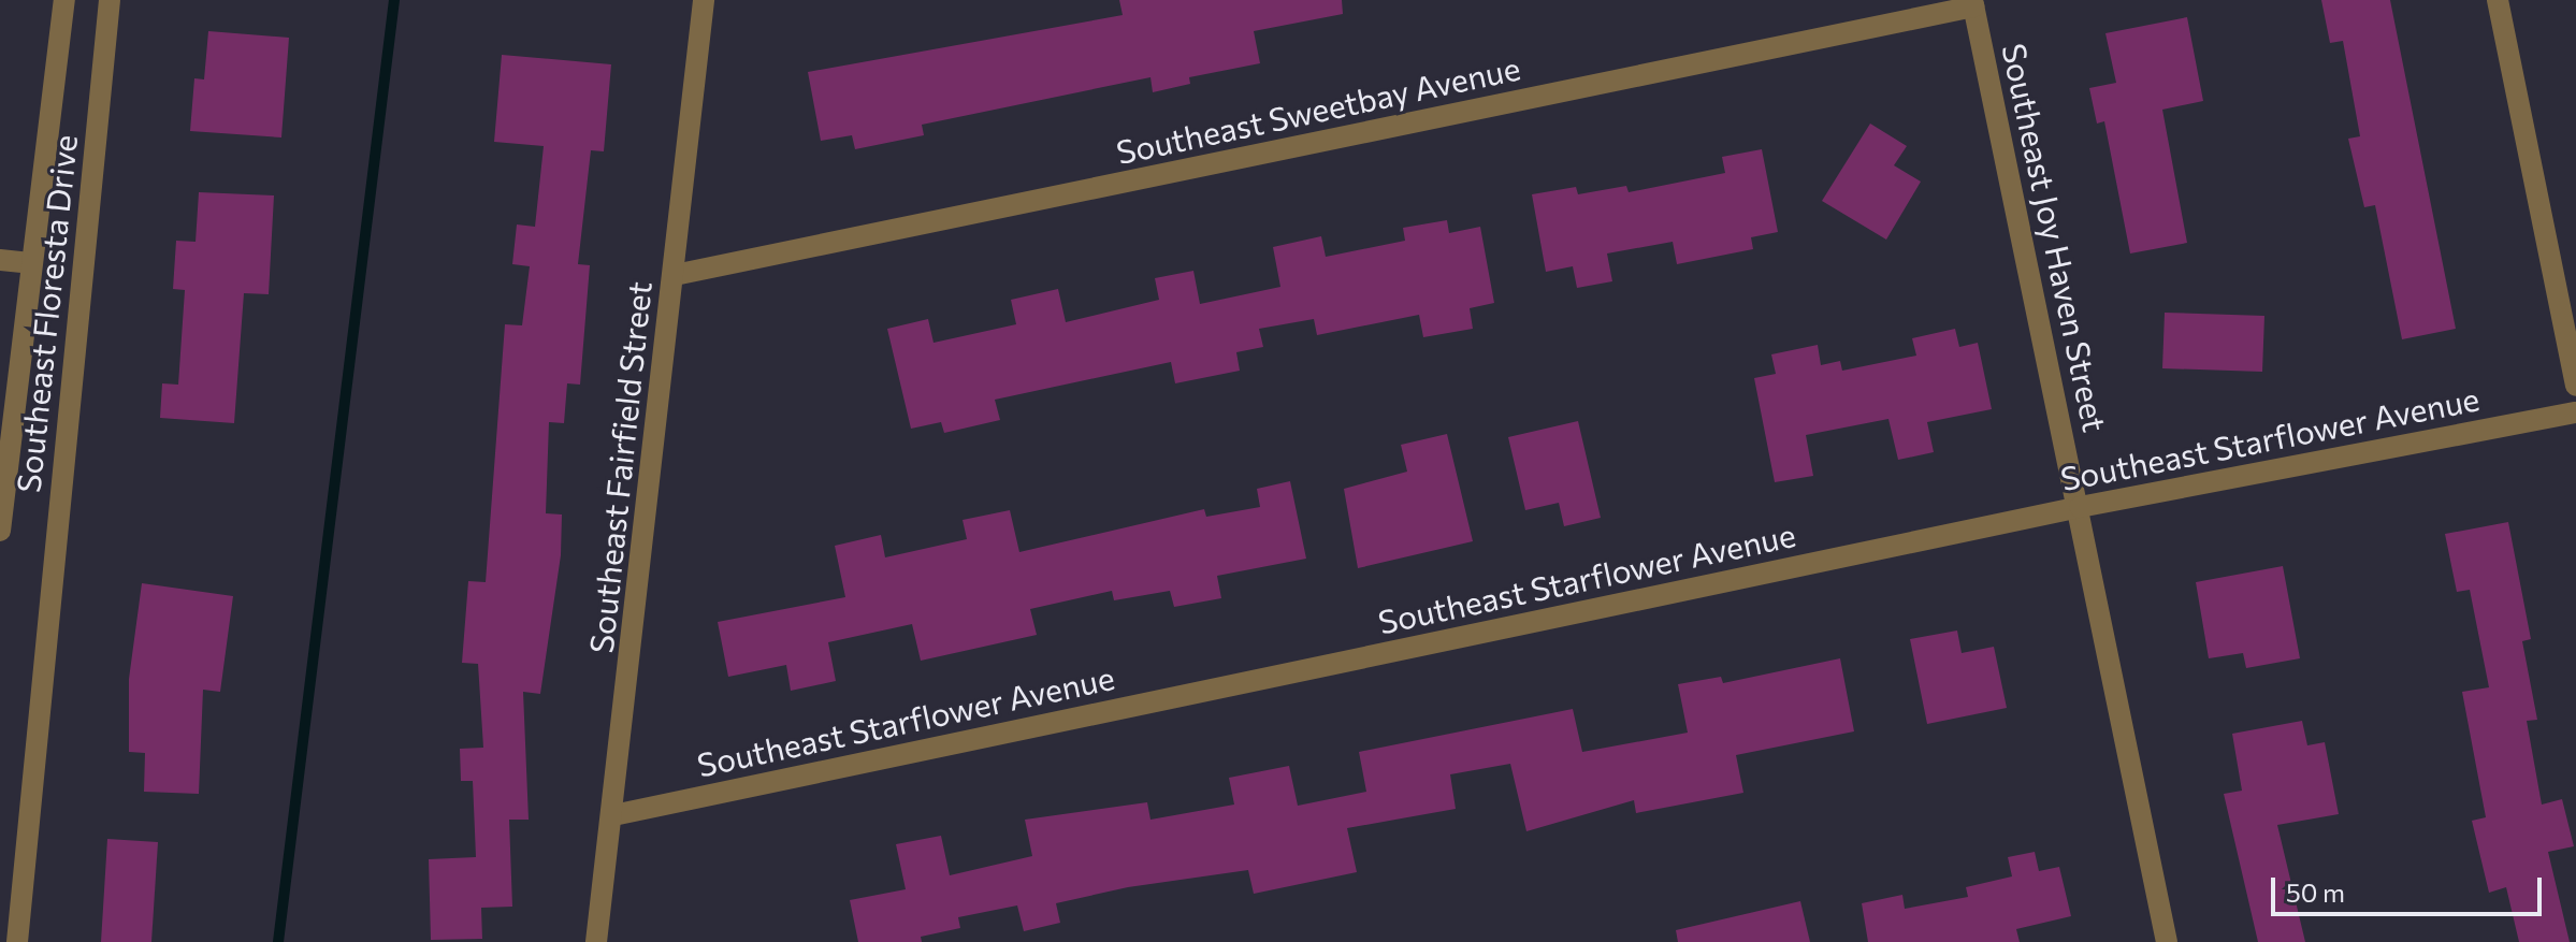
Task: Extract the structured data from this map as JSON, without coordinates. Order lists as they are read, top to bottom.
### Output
{
  "streets": {
    "street": [
      "Southeast Sweetbay Avenue",
      "Southeast Joy Haven Street",
      "Southeast Floresta Drive",
      "Southeast Starflower Avenue",
      "Southeast Fairfield Street"
    ]
  },
  "crossings": [
    ["Southeast Sweetbay Avenue", "Southeast Joy Haven Street"],
    ["Southeast Sweetbay Avenue", "Southeast Fairfield Street"],
    ["Southeast Joy Haven Street", "Southeast Starflower Avenue"],
    ["Southeast Starflower Avenue", "Southeast Fairfield Street"]
  ],
  "scale_bar": "50 m"
}
